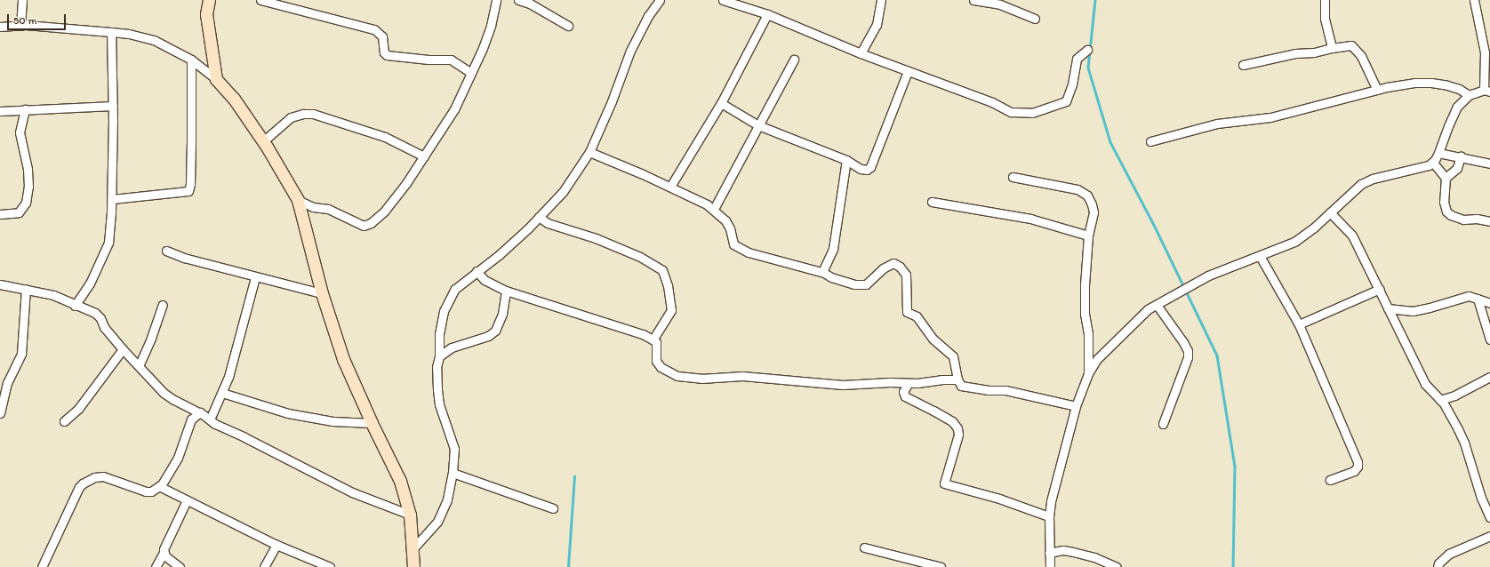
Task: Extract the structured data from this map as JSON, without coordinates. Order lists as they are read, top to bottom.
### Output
{
  "scale_bar": "50 m"
}
